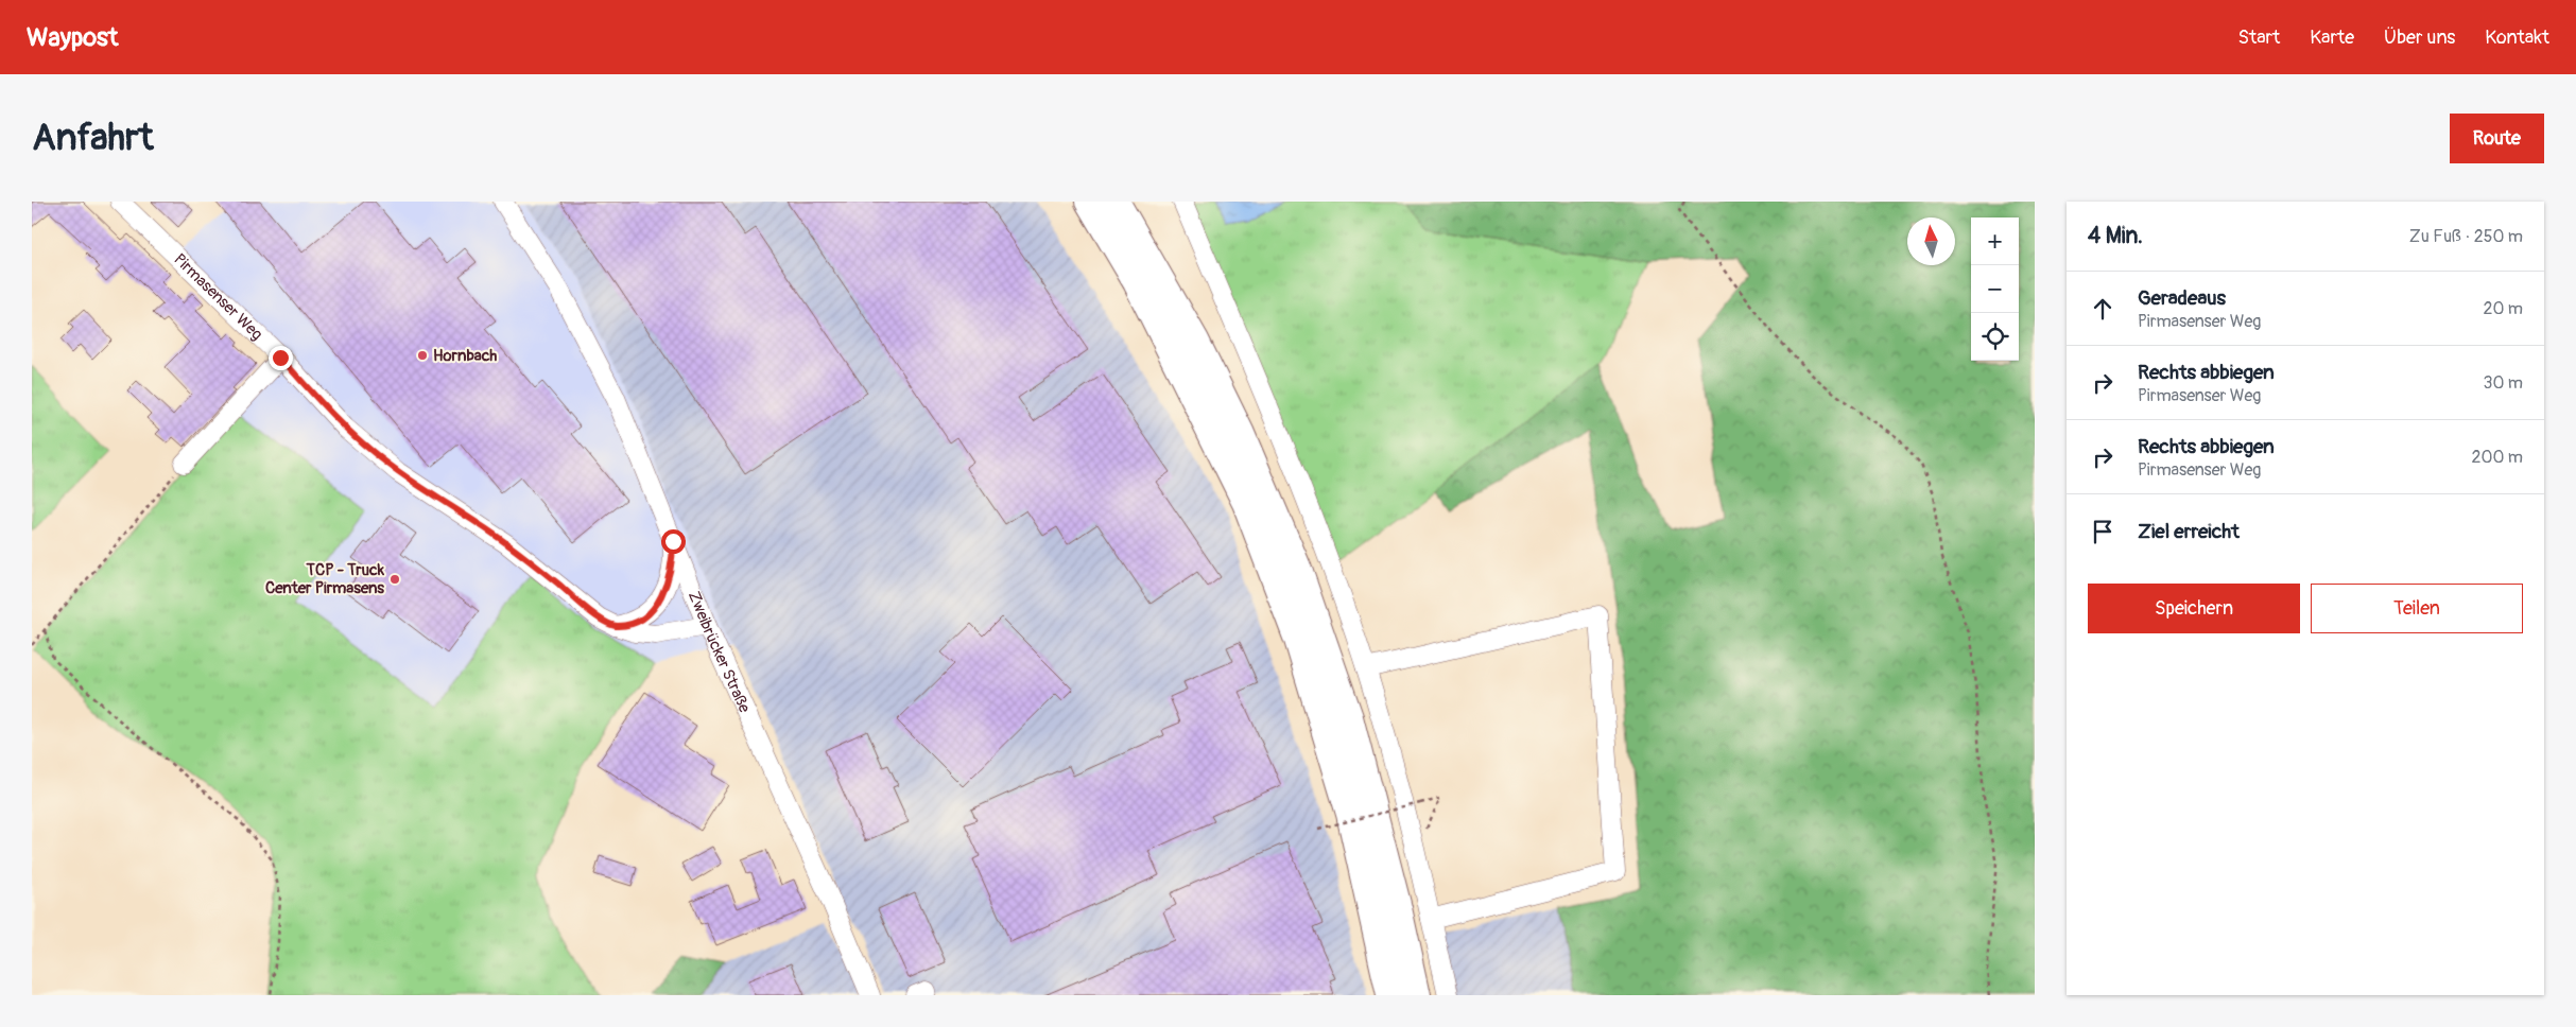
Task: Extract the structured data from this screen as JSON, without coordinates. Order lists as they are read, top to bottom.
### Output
{
  "streets": {
    "street": ["Pirmasenser Weg", "Zweibrücker Straße"]
  },
  "crossings": [
    ["Pirmasenser Weg", "Zweibrücker Straße"]
  ],
  "places": ["Hornbach", "TCP - Truck Center Pirmasens"],
  "north": "top",
  "page": {
    "header": "Waypost",
    "nav": [
      "Start",
      "Karte",
      "Über uns",
      "Kontakt"
    ],
    "buttons": [
      "Route",
      ["Speichern", "Teilen"]
    ],
    "title": "Anfahrt",
    "heading": ["4 Min.", "Zu Fuß · 250 m"],
    "map_buttons": ["+", "−"],
    "list": [
      ["Geradeaus", "Pirmasenser Weg", "20 m"],
      ["Rechts abbiegen", "Pirmasenser Weg", "30 m"],
      ["Rechts abbiegen", "Pirmasenser Weg", "200 m"],
      "Ziel erreicht"
    ]
  }
}
